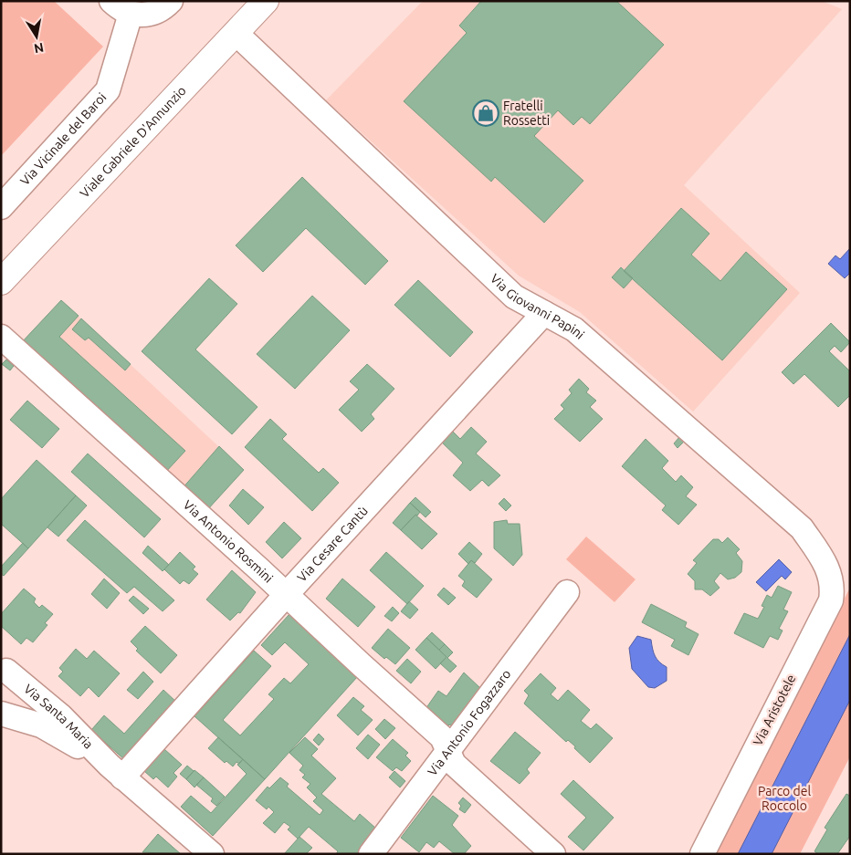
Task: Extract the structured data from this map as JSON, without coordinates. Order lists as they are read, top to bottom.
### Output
{
  "streets": {
    "main road": ["Viale Gabriele D'Annunzio"],
    "street": [
      "Via Vicinale del Baroi",
      "Via Giovanni Papini",
      "Via Antonio Rosmini",
      "Via Cesare Cantù",
      "Via Aristotele",
      "Via Santa Maria",
      "Via Antonio Fogazzaro"
    ]
  },
  "crossings": [
    ["Viale Gabriele D'Annunzio", "Via Giovanni Papini"],
    ["Via Giovanni Papini", "Via Cesare Cantù"],
    ["Via Giovanni Papini", "Via Aristotele"],
    ["Via Antonio Rosmini", "Via Cesare Cantù"],
    ["Via Antonio Rosmini", "Via Antonio Fogazzaro"],
    ["Via Cesare Cantù", "Via Santa Maria"]
  ],
  "parks": ["Parco del Roccolo"],
  "places": {
    "shop": ["Fratelli Rossetti"]
  },
  "north": "bottom"
}
